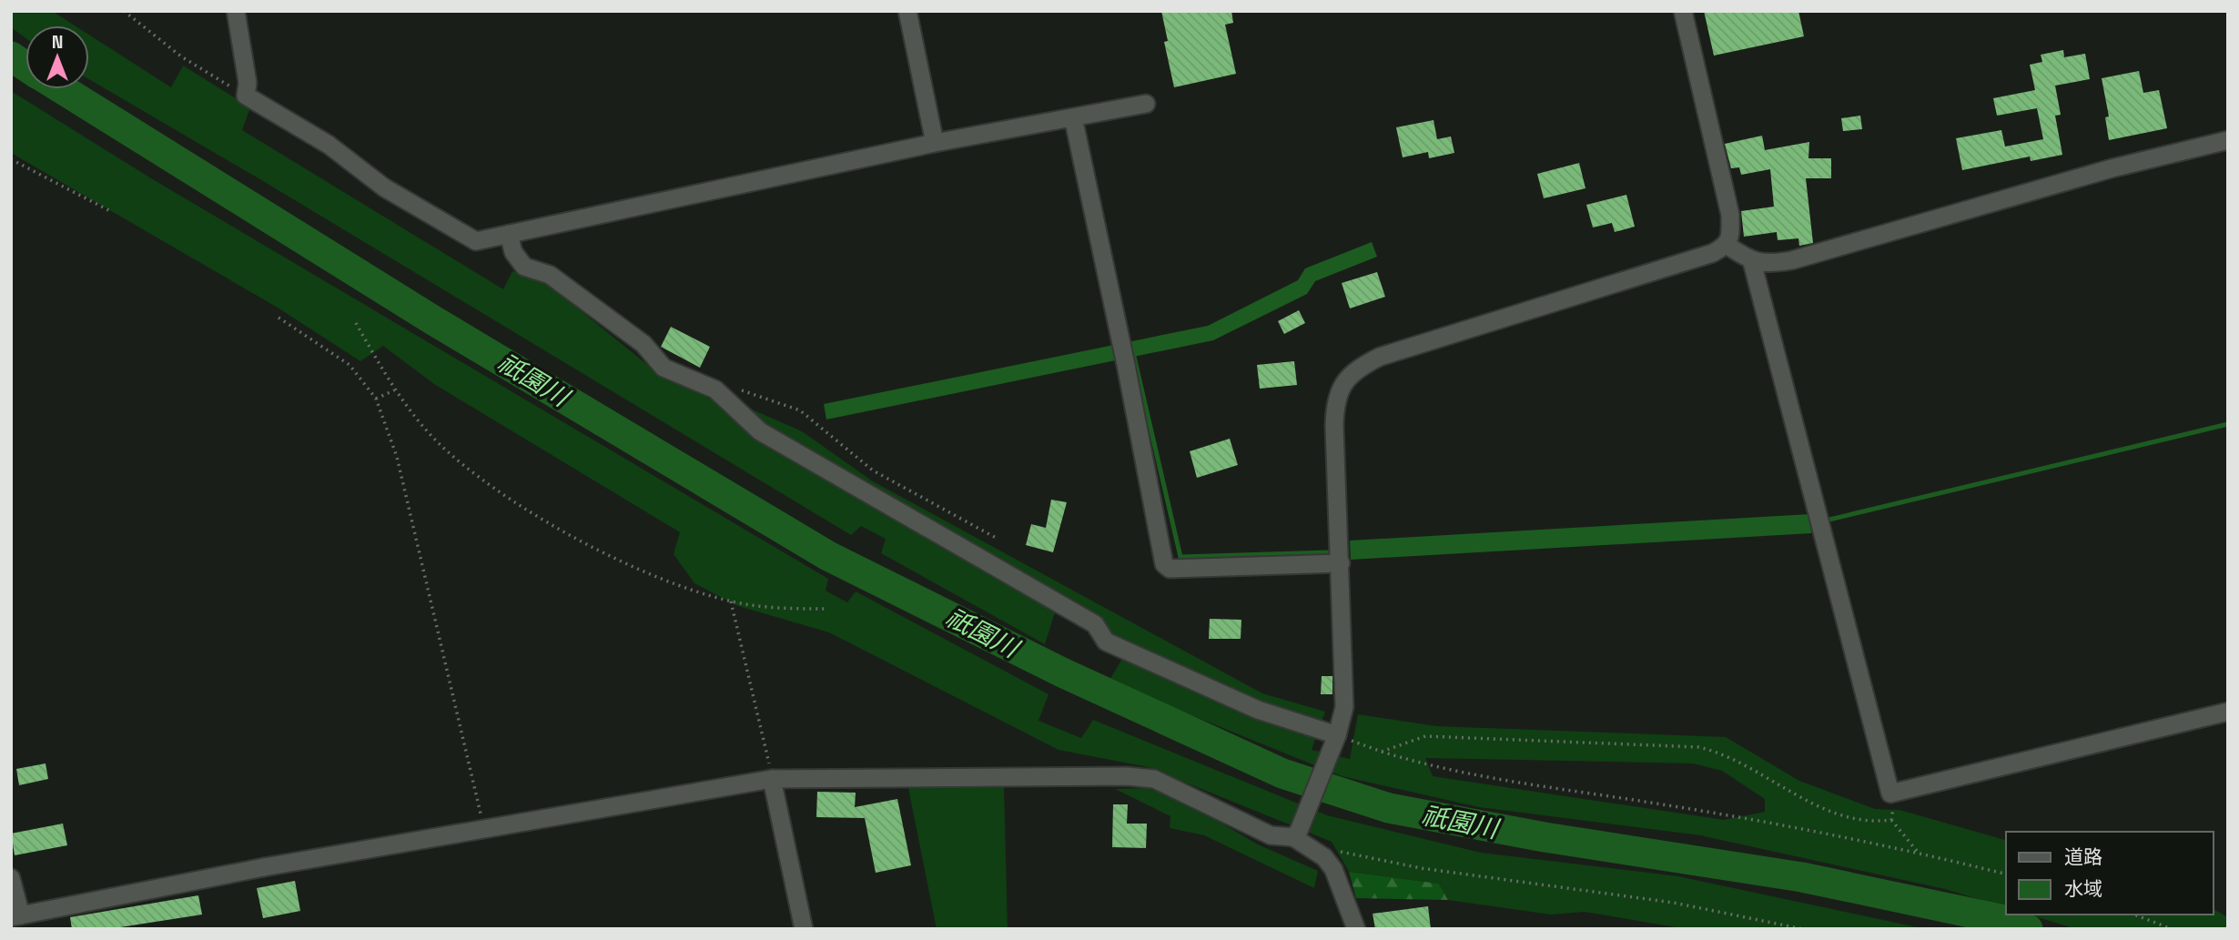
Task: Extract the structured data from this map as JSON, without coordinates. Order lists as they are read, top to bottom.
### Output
{
  "water": ["祇園川"],
  "legend": ["道路", "水域"],
  "north": "top"
}
